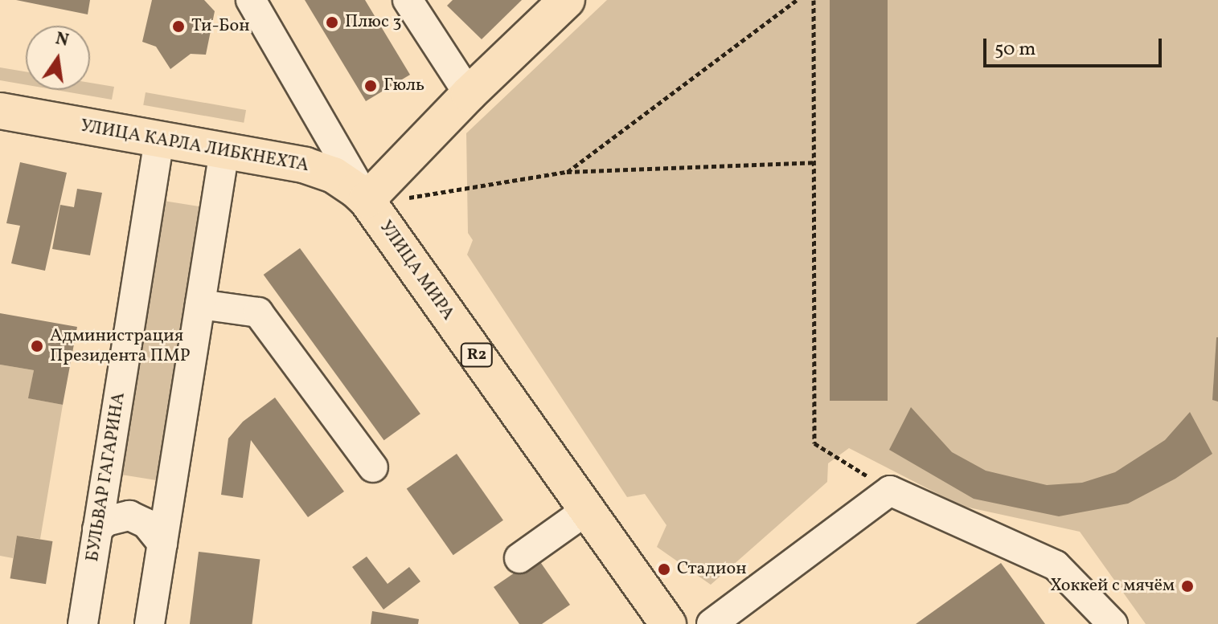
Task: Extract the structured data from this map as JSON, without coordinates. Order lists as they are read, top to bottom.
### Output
{
  "streets": {
    "main road": ["УЛИЦА КАРЛА ЛИБКНЕХТА", "УЛИЦА МИРА", "R2"],
    "street": ["БУЛЬВАР ГАГАРИНА"]
  },
  "crossings": [
    ["УЛИЦА КАРЛА ЛИБКНЕХТА", "УЛИЦА МИРА"],
    ["УЛИЦА КАРЛА ЛИБКНЕХТА", "БУЛЬВАР ГАГАРИНА"]
  ],
  "places": [
    "Плюс 3",
    "Ти-Бон",
    "Гюль",
    "Администрация Президента ПМР",
    "Стадион",
    "Хоккей с мячём"
  ],
  "scale_bar": "50 m",
  "north": "top"
}
